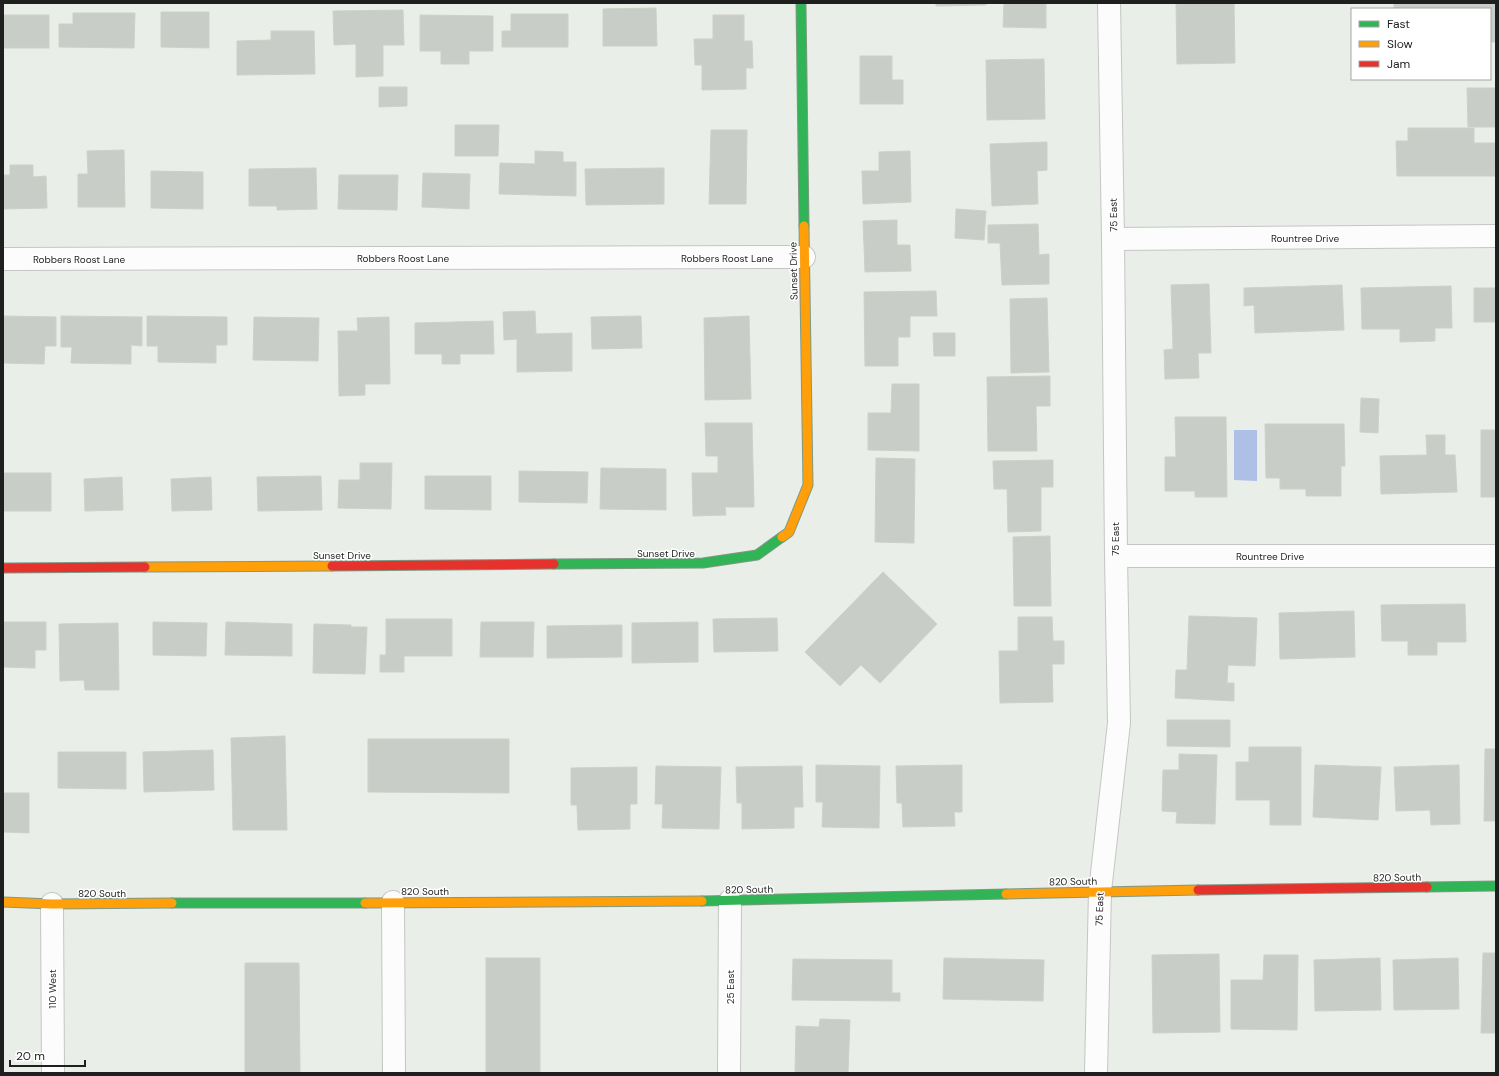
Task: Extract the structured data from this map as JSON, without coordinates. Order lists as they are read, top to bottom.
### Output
{
  "streets": {
    "street": [
      "75 East",
      "Rountree Drive",
      "Robbers Roost Lane",
      "Sunset Drive",
      "820 South",
      "25 East",
      "110 West"
    ]
  },
  "crossings": [
    ["75 East", "Rountree Drive"],
    ["75 East", "820 South"],
    ["Robbers Roost Lane", "Sunset Drive"],
    ["820 South", "25 East"],
    ["820 South", "110 West"]
  ],
  "legend": ["Fast", "Slow", "Jam"],
  "scale_bar": "20 m"
}
